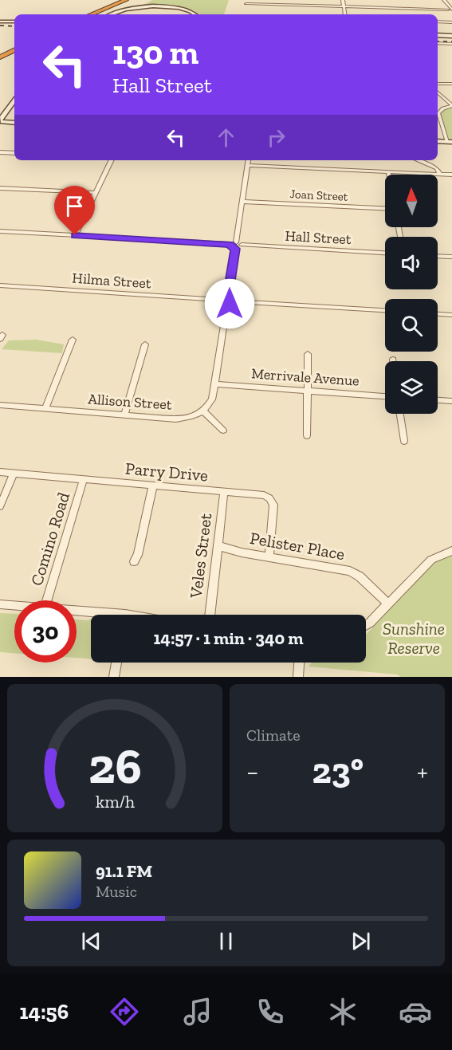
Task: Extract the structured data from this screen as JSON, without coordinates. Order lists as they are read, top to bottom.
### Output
{
  "streets": {
    "street": [
      "Joan Street",
      "Hall Street",
      "Hilma Street",
      "Merrivale Avenue",
      "Allison Street",
      "Parry Drive",
      "Comino Road",
      "Pelister Place",
      "Veles Street"
    ]
  },
  "crossings": [
    ["Parry Drive", "Comino Road"],
    ["Parry Drive", "Pelister Place"],
    ["Parry Drive", "Veles Street"],
    ["Pelister Place", "Veles Street"]
  ],
  "parks": ["Sunshine Reserve"],
  "north": "top",
  "page": {
    "turn": ["130 m", "Hall Street"],
    "limit": "30",
    "trip": "14:57 · 1 min · 340 m",
    "tile": "Climate",
    "heat": ["−", "23°", "+"],
    "song": ["91.1 FM", "Music"],
    "tabs": "14:56",
    "gauge": ["26", "km/h"]
  }
}
